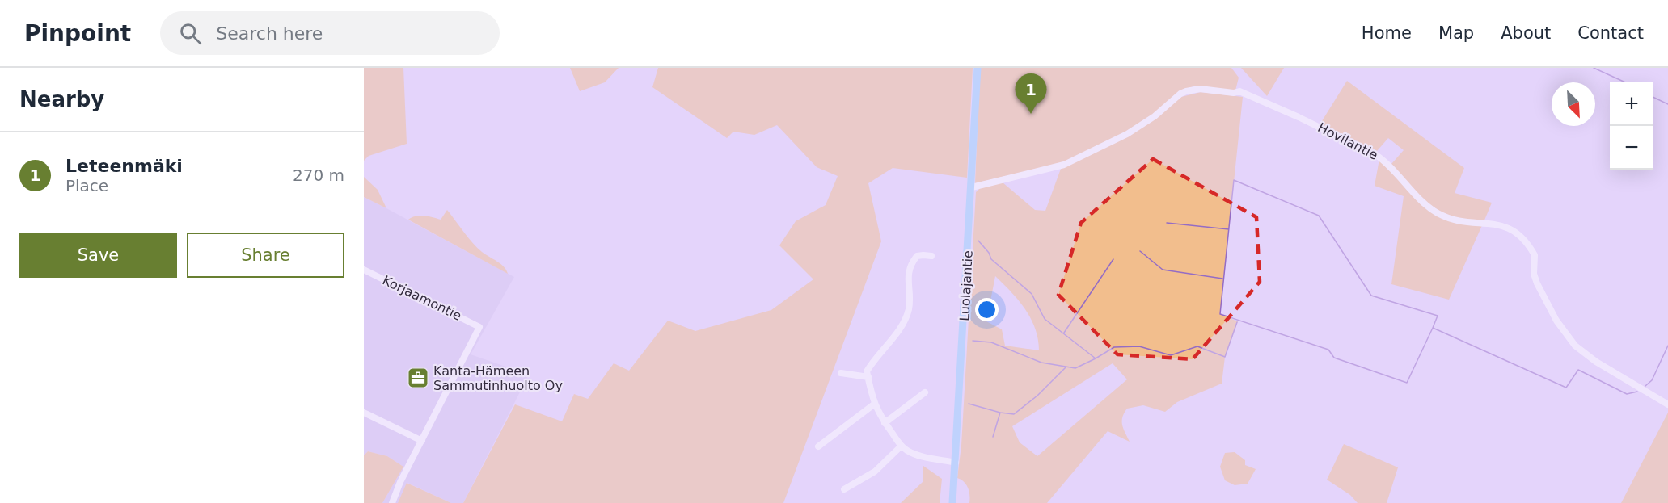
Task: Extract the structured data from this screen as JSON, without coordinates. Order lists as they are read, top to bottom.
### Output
{
  "streets": {
    "main road": ["Luolajantie"],
    "street": ["Hovilantie", "Korjaamontie"]
  },
  "crossings": [
    ["Hovilantie", "Luolajantie"]
  ],
  "places": {
    "office": ["Kanta-Hämeen Sammutinhuolto Oy"]
  },
  "north": "bottom right",
  "page": {
    "header": "Pinpoint",
    "search": "Search here",
    "nav": [
      "Home",
      "Map",
      "About",
      "Contact"
    ],
    "heading": "Nearby",
    "pins": "1",
    "map_buttons": ["+", "−"],
    "list": [
      {
        "mark": "1",
        "name": "Leteenmäki",
        "note": "Place",
        "value": "270 m"
      }
    ],
    "buttons": ["Save", "Share"]
  }
}
